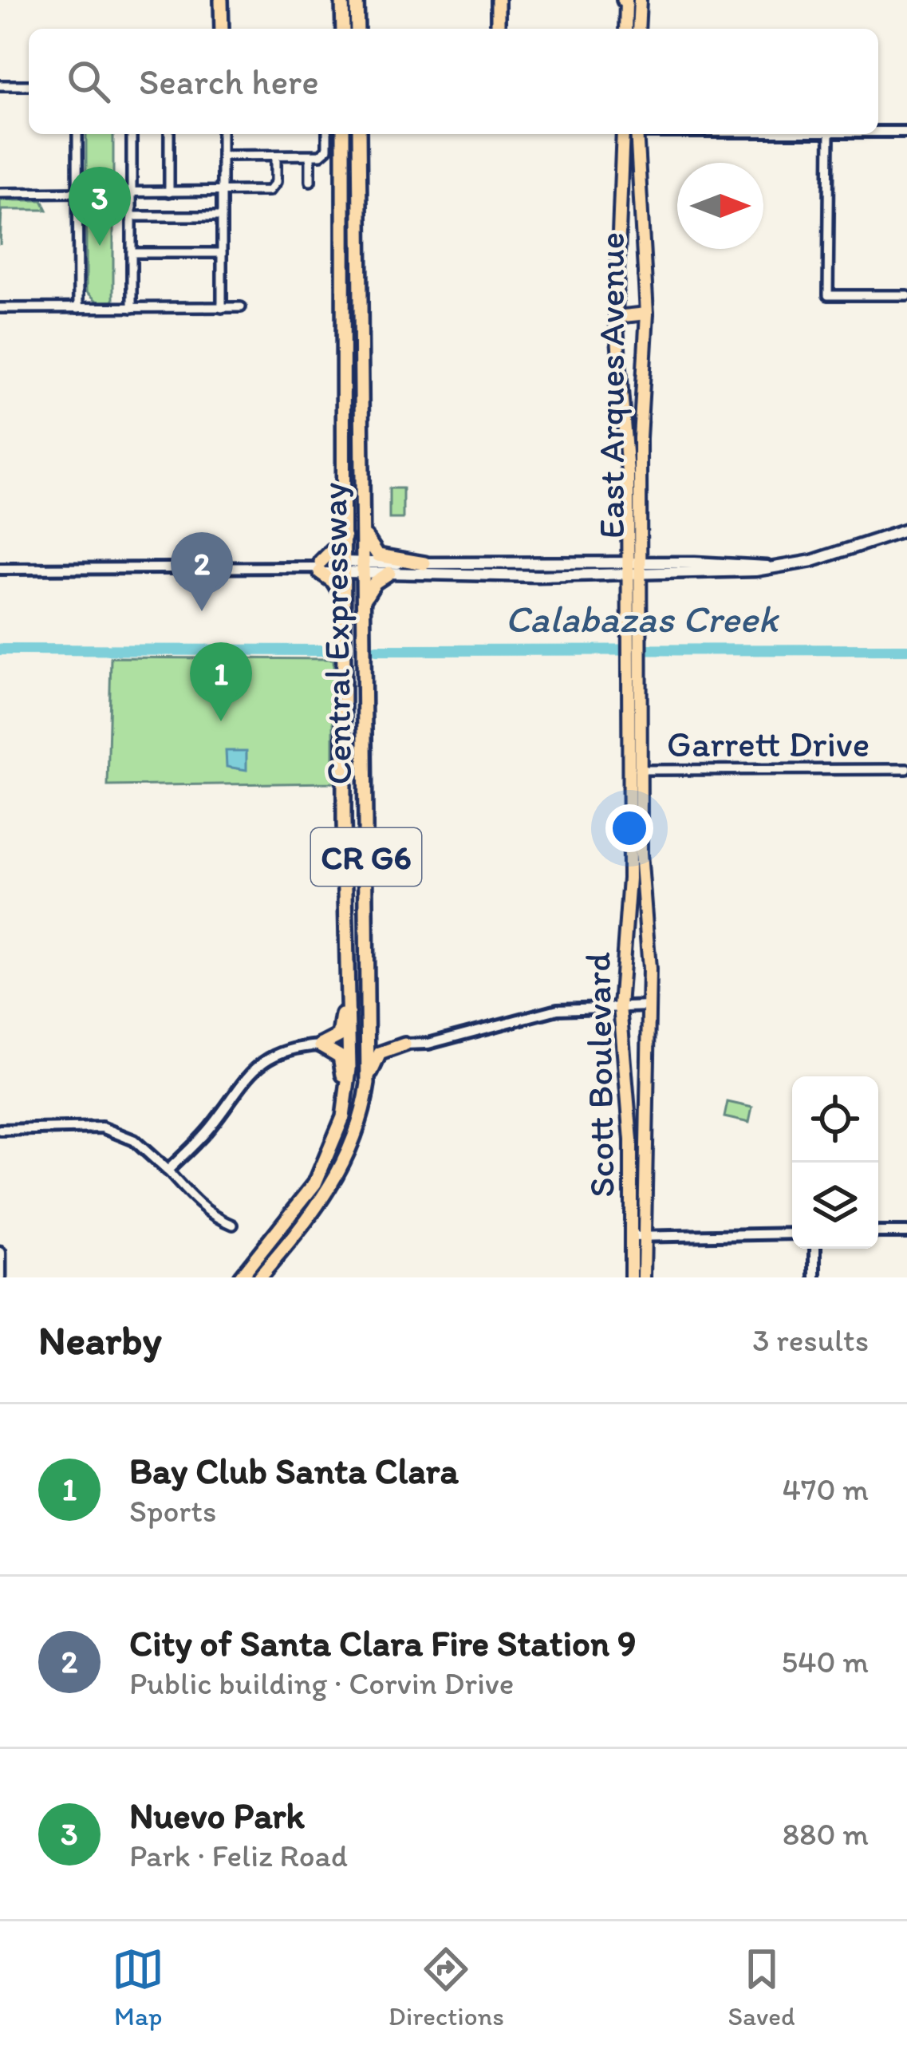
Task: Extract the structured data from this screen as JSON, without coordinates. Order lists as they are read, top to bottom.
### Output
{
  "streets": {
    "highway": ["Central Expressway", "CR G6"],
    "main road": ["East Arques Avenue", "Scott Boulevard"],
    "street": ["Garrett Drive"]
  },
  "crossings": [
    ["East Arques Avenue", "Scott Boulevard"],
    ["Garrett Drive", "Scott Boulevard"]
  ],
  "water": ["Calabazas Creek"],
  "north": "right",
  "page": {
    "search": "Search here",
    "pins": ["3", "2", "1"],
    "heading": ["Nearby", "3 results"],
    "list": [
      {
        "mark": "1",
        "name": "Bay Club Santa Clara",
        "note": "Sports",
        "value": "470 m"
      },
      {
        "mark": "2",
        "name": "City of Santa Clara Fire Station 9",
        "note": "Public building · Corvin Drive",
        "value": "540 m"
      },
      {
        "mark": "3",
        "name": "Nuevo Park",
        "note": "Park · Feliz Road",
        "value": "880 m"
      }
    ],
    "nav": ["Map", "Directions", "Saved"]
  }
}
